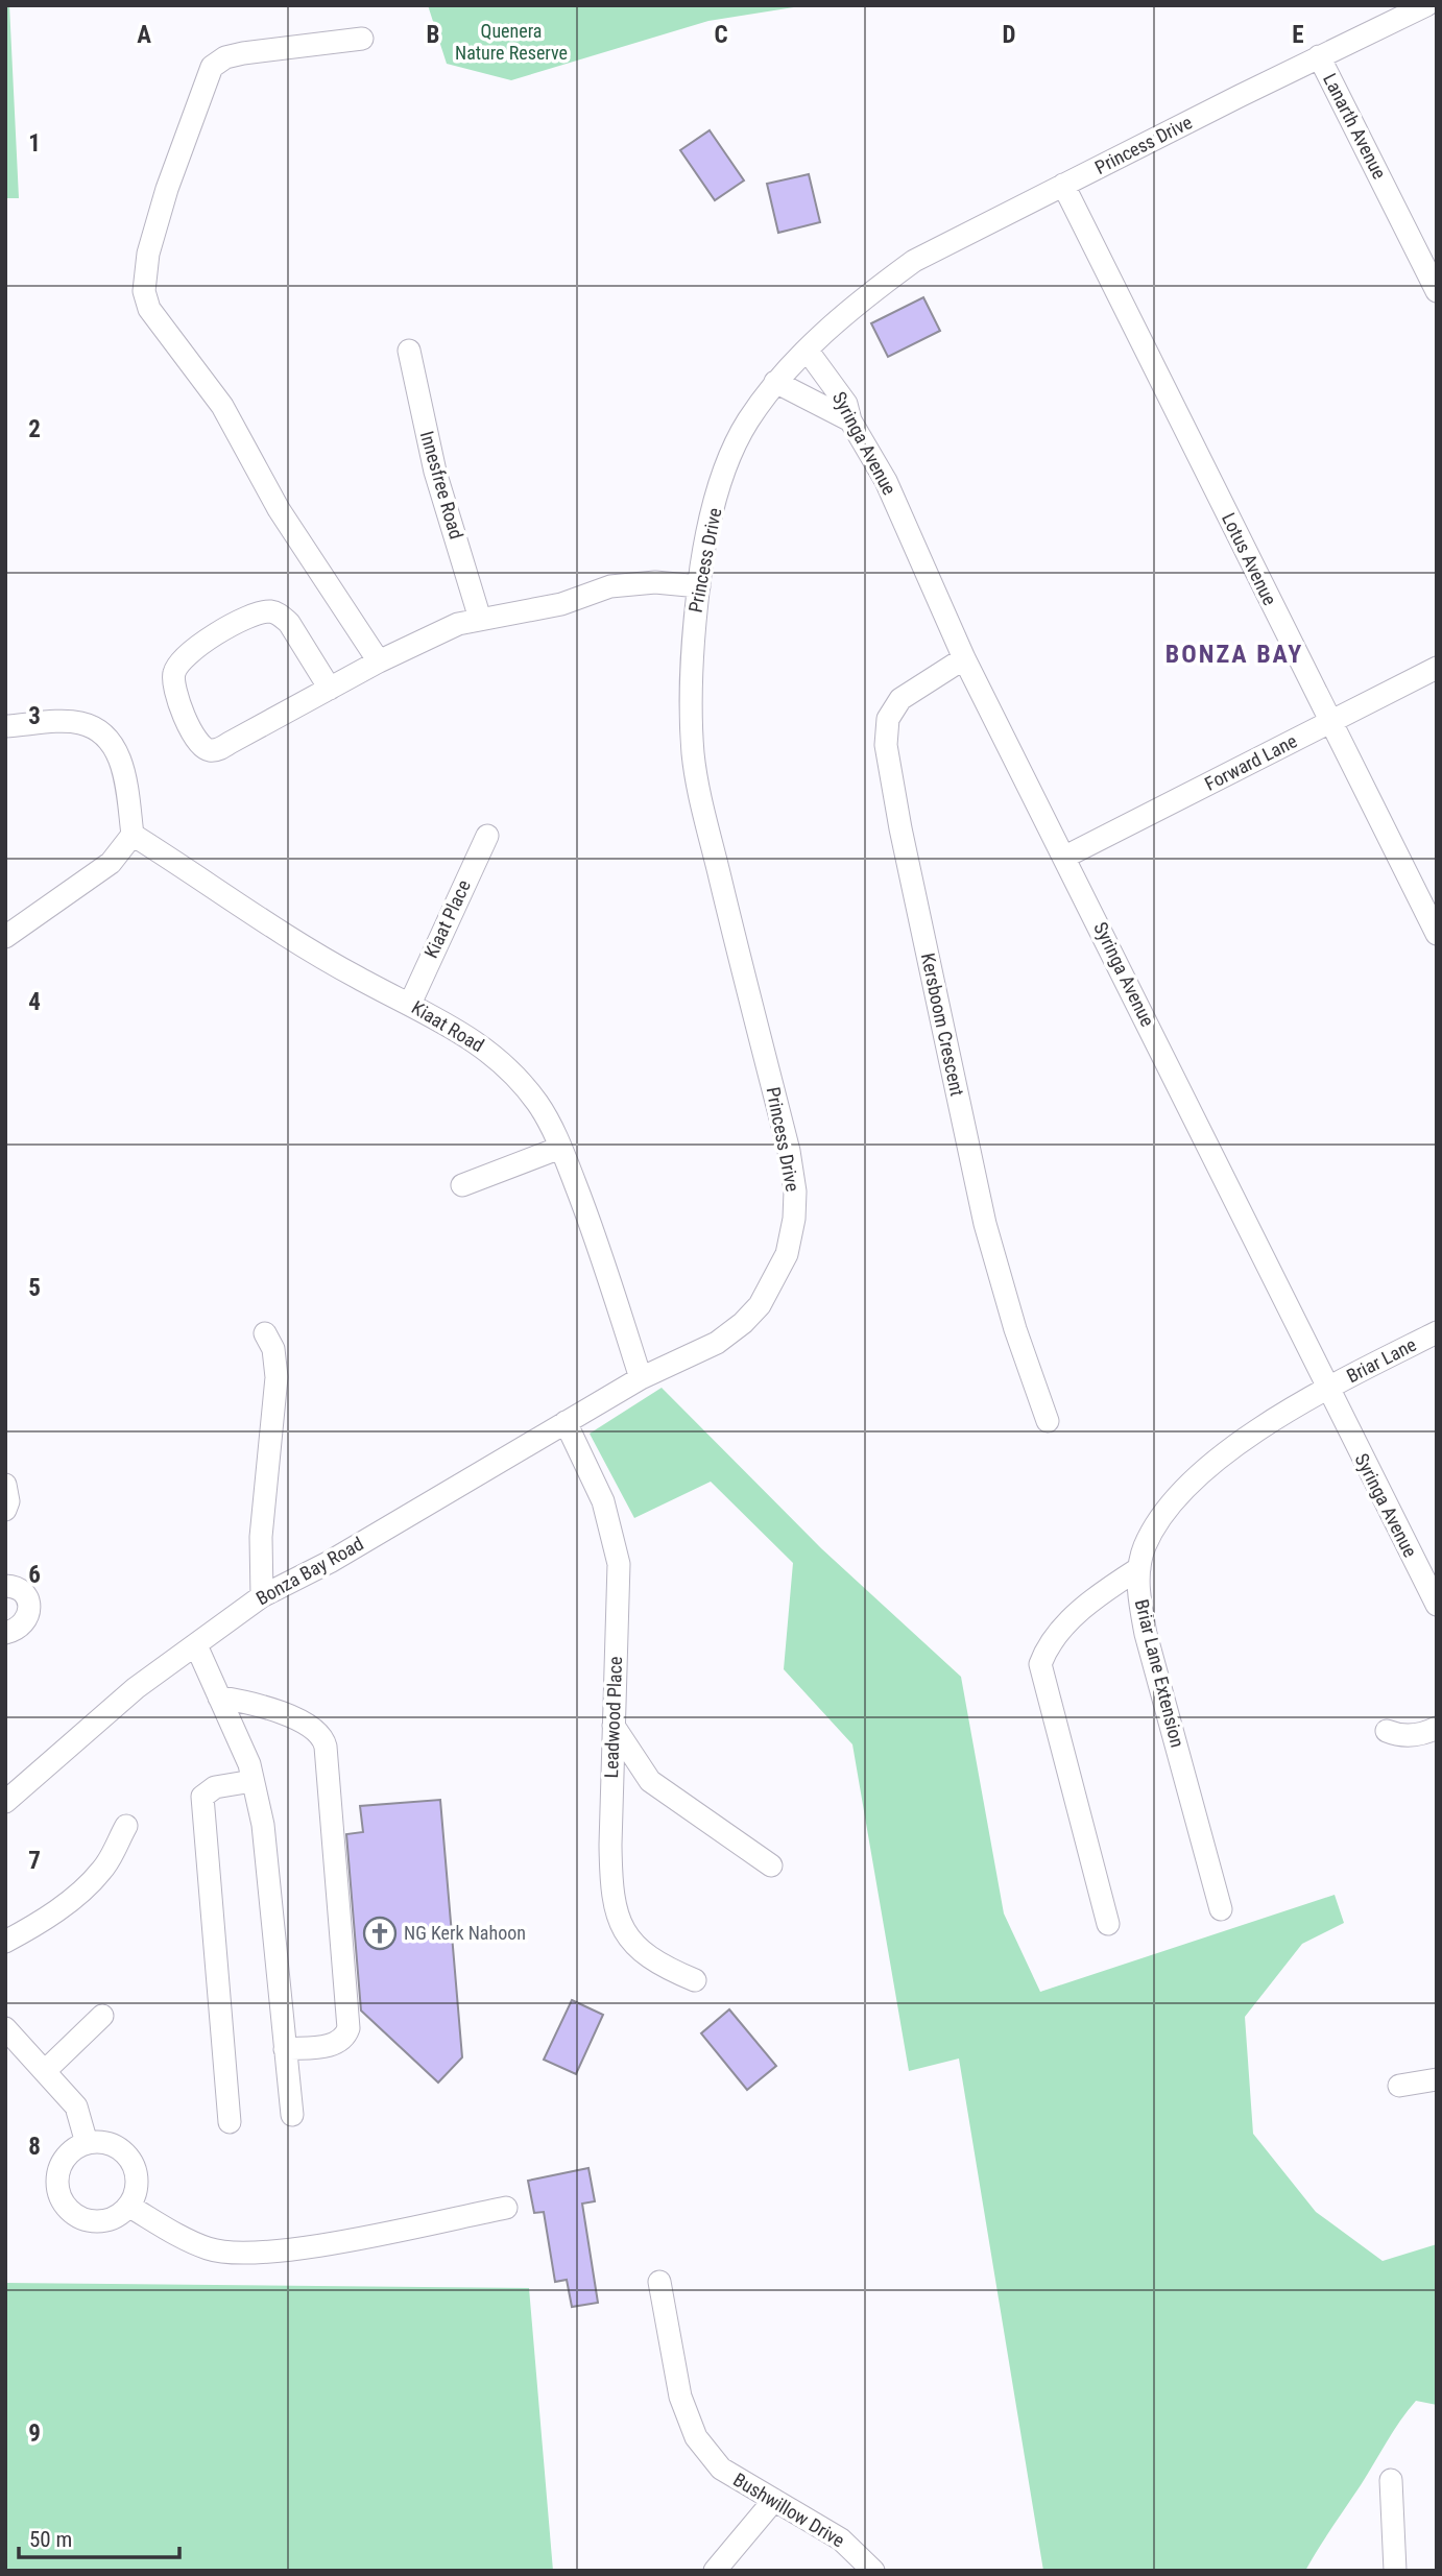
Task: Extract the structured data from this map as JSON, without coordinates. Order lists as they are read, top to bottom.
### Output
{
  "streets": {
    "street": [
      "Lanarth Avenue",
      "Princess Drive",
      "Syringa Avenue",
      "Innesfree Road",
      "Lotus Avenue",
      "Forward Lane",
      "Kiaat Place",
      "Kersboom Crescent",
      "Kiaat Road",
      "Briar Lane",
      "Bonza Bay Road",
      "Briar Lane Extension",
      "Leadwood Place",
      "Bushwillow Drive"
    ]
  },
  "crossings": [
    ["Lanarth Avenue", "Princess Drive"],
    ["Princess Drive", "Syringa Avenue"],
    ["Princess Drive", "Lotus Avenue"],
    ["Princess Drive", "Kiaat Road"],
    ["Princess Drive", "Bonza Bay Road"],
    ["Syringa Avenue", "Forward Lane"],
    ["Syringa Avenue", "Kersboom Crescent"],
    ["Syringa Avenue", "Briar Lane"],
    ["Syringa Avenue", "Briar Lane Extension"],
    ["Lotus Avenue", "Forward Lane"],
    ["Kiaat Place", "Kiaat Road"],
    ["Kiaat Road", "Bonza Bay Road"],
    ["Briar Lane", "Briar Lane Extension"],
    ["Bonza Bay Road", "Leadwood Place"]
  ],
  "districts": ["BONZA BAY"],
  "parks": ["Quenera Nature Reserve"],
  "places": {
    "church": ["NG Kerk Nahoon"]
  },
  "scale_bar": "50 m",
  "grid": {
    "columns": [
      "A",
      "B",
      "C",
      "D",
      "E"
    ],
    "rows": [
      "1",
      "2",
      "3",
      "4",
      "5",
      "6",
      "7",
      "8",
      "9"
    ]
  }
}
